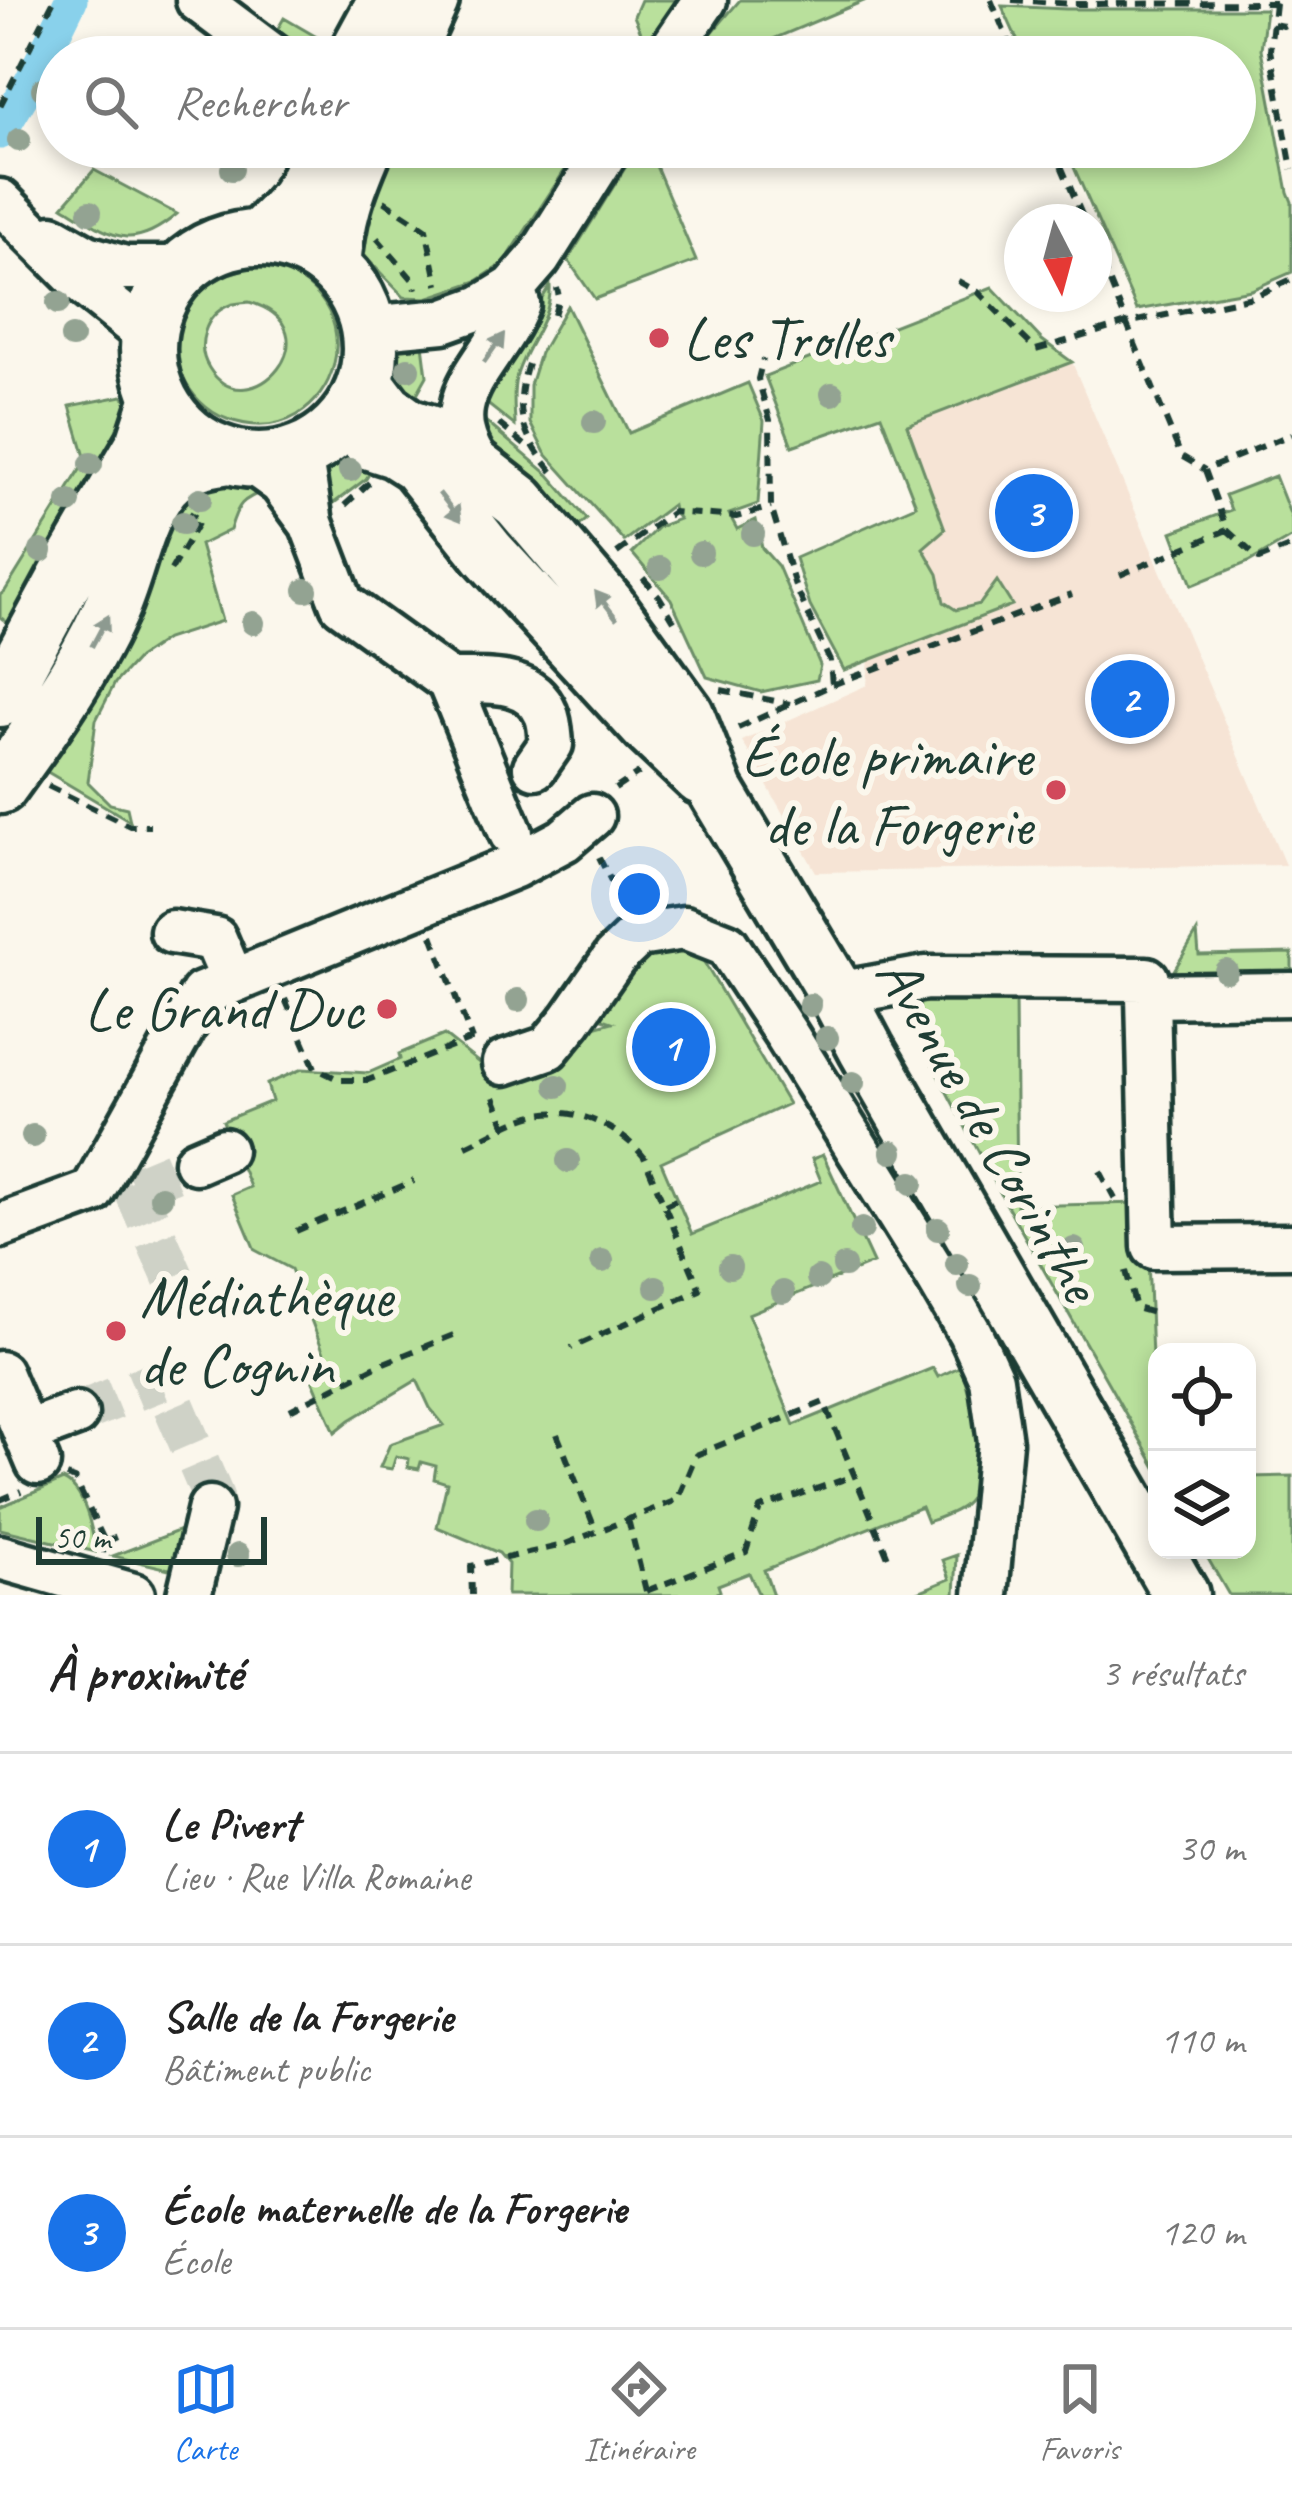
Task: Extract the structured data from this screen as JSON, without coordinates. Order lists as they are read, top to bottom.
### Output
{
  "streets": {
    "main road": ["Avenue de Corinthe"]
  },
  "places": [
    "Les Trolles",
    "École primaire de la Forgerie",
    "Le Grand Duc",
    "Médiathèque de Cognin"
  ],
  "scale_bar": "50 m",
  "north": "bottom",
  "page": {
    "search": "Rechercher",
    "pins": ["3", "2", "1"],
    "scale": "50 m",
    "heading": ["À proximité", "3 résultats"],
    "list": [
      {
        "mark": "1",
        "name": "Le Pivert",
        "note": "Lieu · Rue Villa Romaine",
        "value": "30 m"
      },
      {
        "mark": "2",
        "name": "Salle de la Forgerie",
        "note": "Bâtiment public",
        "value": "110 m"
      },
      {
        "mark": "3",
        "name": "École maternelle de la Forgerie",
        "note": "École",
        "value": "120 m"
      }
    ],
    "nav": ["Carte", "Itinéraire", "Favoris"]
  }
}
